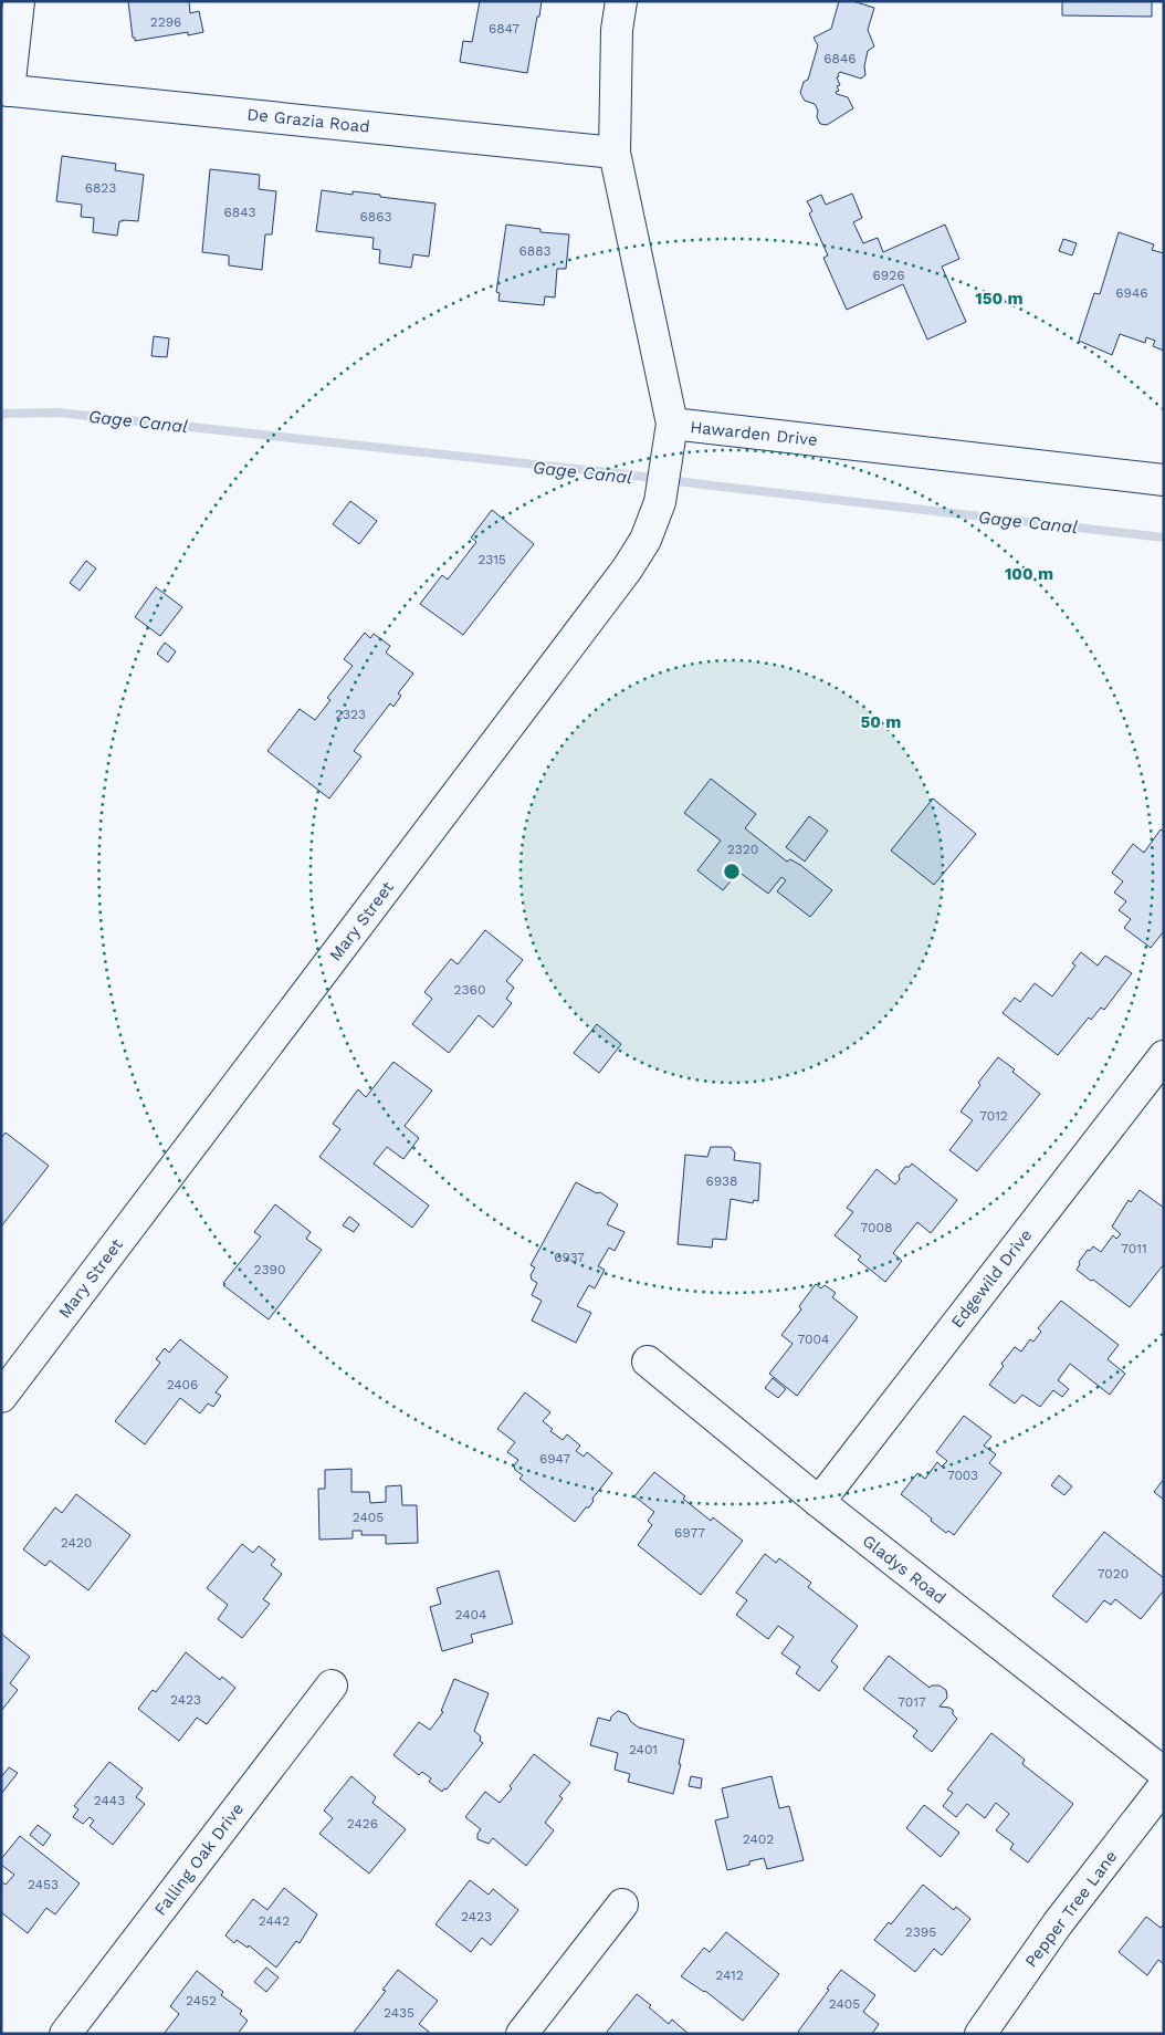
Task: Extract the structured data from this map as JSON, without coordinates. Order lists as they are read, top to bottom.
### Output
{
  "streets": {
    "street": [
      "De Grazia Road",
      "Hawarden Drive",
      "Mary Street",
      "Edgewild Drive",
      "Gladys Road",
      "Falling Oak Drive",
      "Pepper Tree Lane"
    ]
  },
  "crossings": [
    ["De Grazia Road", "Hawarden Drive"],
    ["Hawarden Drive", "Mary Street"],
    ["Edgewild Drive", "Gladys Road"]
  ],
  "water": ["Gage Canal"],
  "house_numbers": [
    "2296",
    "6847",
    "6846",
    "6823",
    "6843",
    "6863",
    "6883",
    "6926",
    "6946",
    "2315",
    "2323",
    "2320",
    "2360",
    "7012",
    "6938",
    "7008",
    "7011",
    "6937",
    "2390",
    "7004",
    "2406",
    "6947",
    "7003",
    "2405",
    "6977",
    "2420",
    "7020",
    "2404",
    "2423",
    "7017",
    "2401",
    "2443",
    "2426",
    "2402",
    "2453",
    "2423",
    "2442",
    "2395",
    "2412",
    "2452",
    "2405",
    "2435"
  ],
  "rings": ["150 m", "100 m", "50 m"]
}
